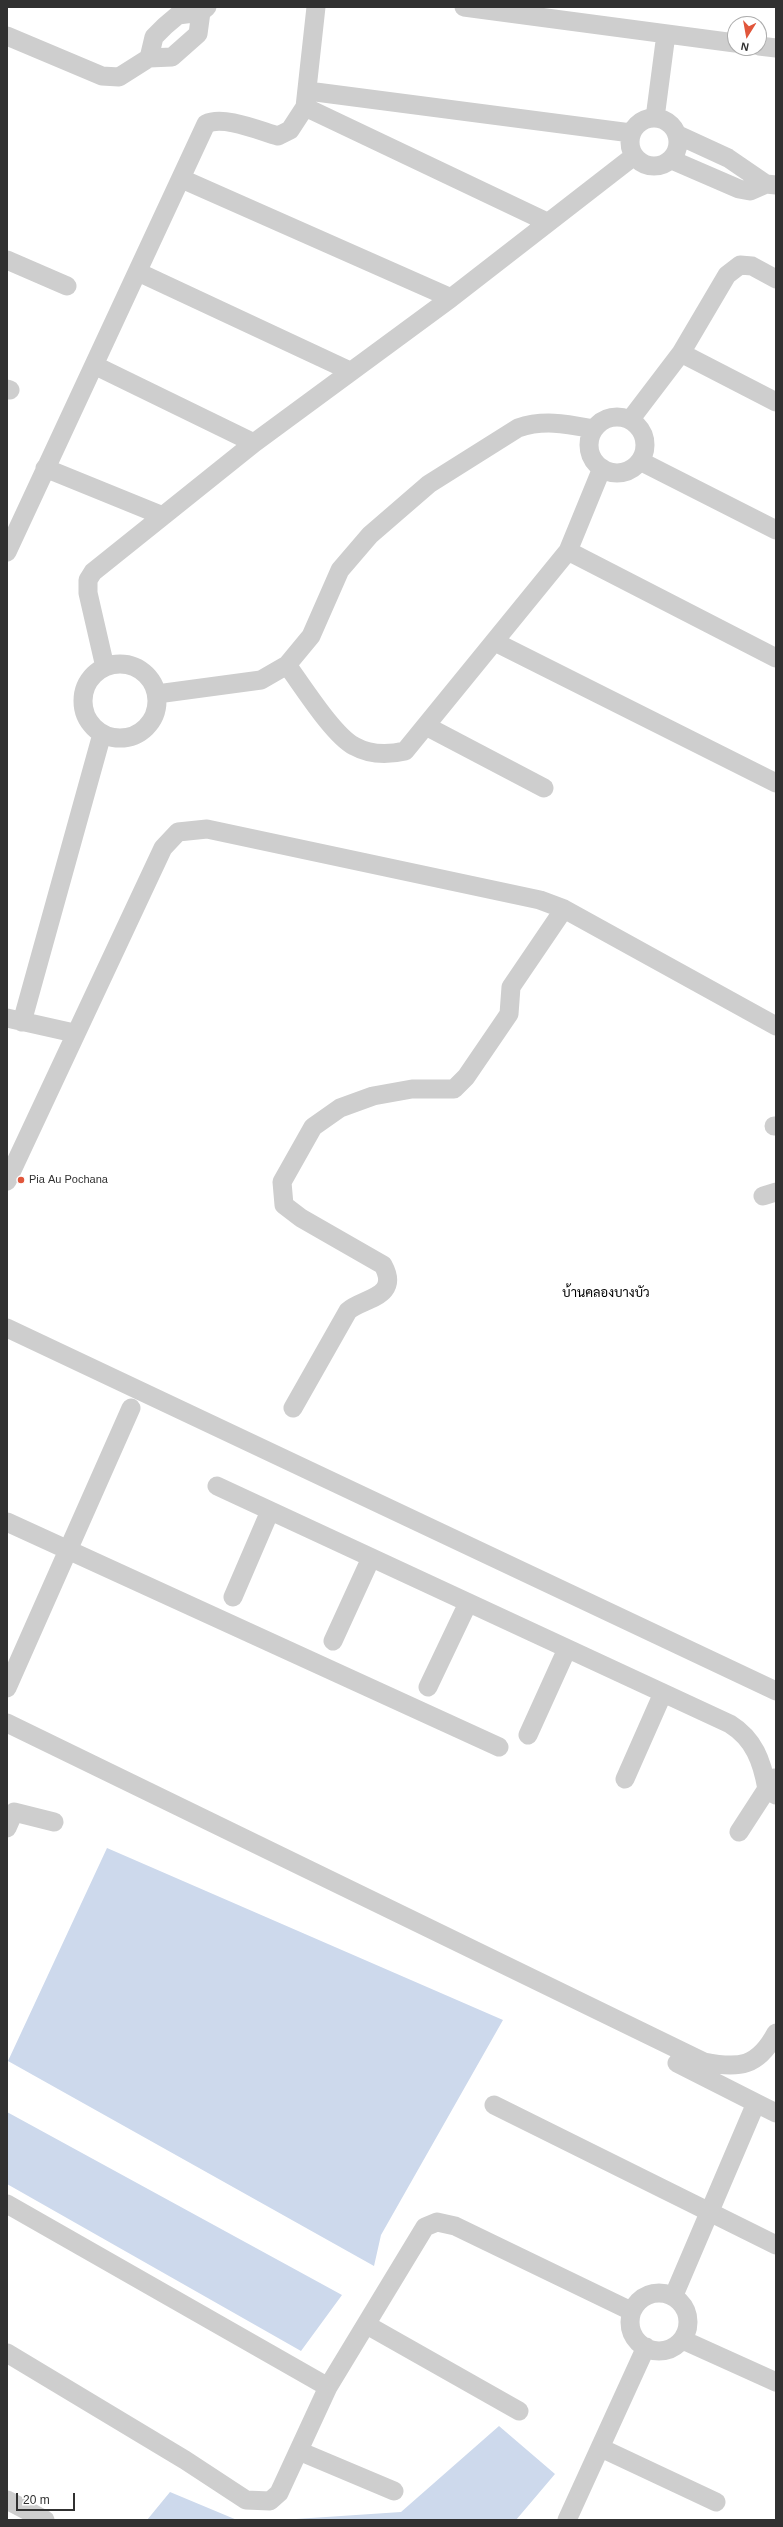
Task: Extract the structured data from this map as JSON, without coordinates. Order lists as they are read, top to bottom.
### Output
{
  "districts": ["บ้านคลองบางบัว"],
  "places": ["Pia Au Pochana"],
  "scale_bar": "20 m",
  "north": "bottom"
}
